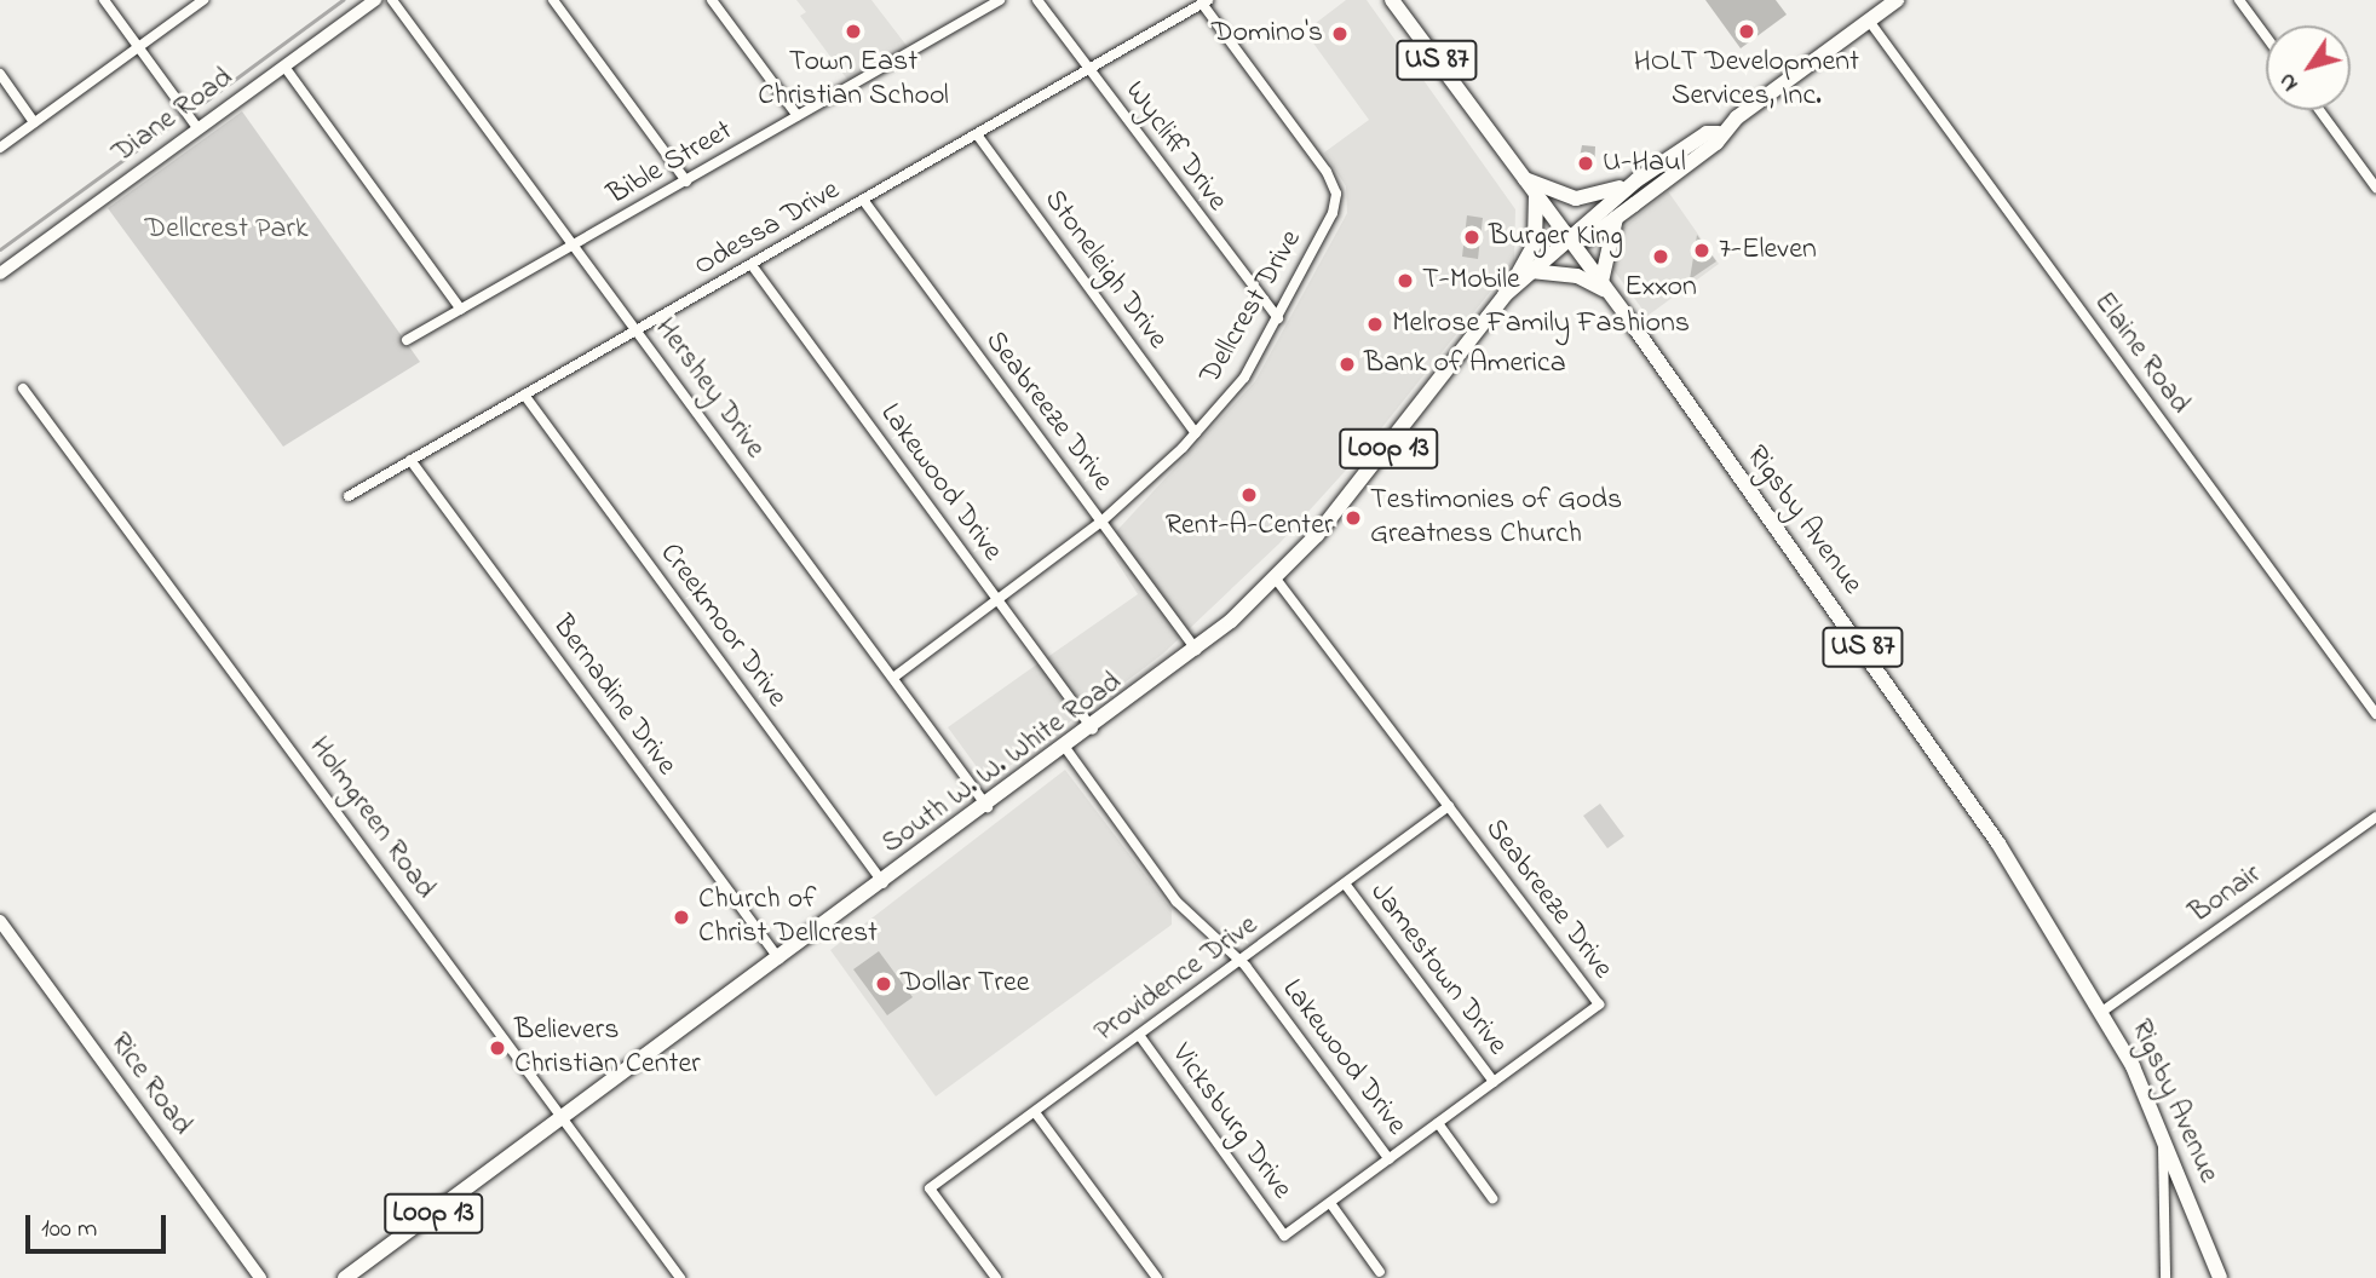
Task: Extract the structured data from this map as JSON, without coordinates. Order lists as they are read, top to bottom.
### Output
{
  "streets": {
    "main road": [
      "US 87",
      "Loop 13",
      "Rigsby Avenue",
      "South W. W. White Road"
    ],
    "street": [
      "Diane Road",
      "Wycliff Drive",
      "Bible Street",
      "Odessa Drive",
      "Stoneleigh Drive",
      "Dellcrest Drive",
      "Elaine Road",
      "Hershey Drive",
      "Seabreeze Drive",
      "Lakewood Drive",
      "Creekmoor Drive",
      "Bernadine Drive",
      "Holmgreen Road",
      "Bonair",
      "Jamestown Drive",
      "Providence Drive",
      "Rice Road",
      "Vicksburg Drive"
    ]
  },
  "crossings": [
    ["Wycliff Drive", "Odessa Drive"],
    ["Wycliff Drive", "Dellcrest Drive"],
    ["Bible Street", "Hershey Drive"],
    ["Odessa Drive", "Stoneleigh Drive"],
    ["Odessa Drive", "Dellcrest Drive"],
    ["Odessa Drive", "Hershey Drive"],
    ["Odessa Drive", "Seabreeze Drive"],
    ["Odessa Drive", "Lakewood Drive"],
    ["Odessa Drive", "Creekmoor Drive"],
    ["Odessa Drive", "Bernadine Drive"],
    ["Stoneleigh Drive", "Dellcrest Drive"],
    ["Dellcrest Drive", "Hershey Drive"],
    ["Dellcrest Drive", "Seabreeze Drive"],
    ["Dellcrest Drive", "Lakewood Drive"],
    ["Elaine Road", "South W. W. White Road"],
    ["Hershey Drive", "South W. W. White Road"],
    ["Seabreeze Drive", "South W. W. White Road"],
    ["Seabreeze Drive", "Jamestown Drive"],
    ["Seabreeze Drive", "Providence Drive"],
    ["Lakewood Drive", "South W. W. White Road"],
    ["Lakewood Drive", "Providence Drive"],
    ["Rigsby Avenue", "South W. W. White Road"],
    ["Rigsby Avenue", "Bonair"],
    ["Creekmoor Drive", "South W. W. White Road"],
    ["Bernadine Drive", "South W. W. White Road"],
    ["South W. W. White Road", "Holmgreen Road"],
    ["Jamestown Drive", "Providence Drive"],
    ["Providence Drive", "Vicksburg Drive"]
  ],
  "parks": ["Dellcrest Park"],
  "places": [
    "Town East Christian School",
    "HOLT Development Services, Inc.",
    "Domino's",
    "U-Haul",
    "Burger King",
    "7-Eleven",
    "Exxon",
    "T-Mobile",
    "Melrose Family Fashions",
    "Bank of America",
    "Rent-A-Center",
    "Testimonies of Gods Greatness Church",
    "Church of Christ Dellcrest",
    "Dollar Tree",
    "Believers Christian Center"
  ],
  "scale_bar": "100 m",
  "north": "bottom left"
}
